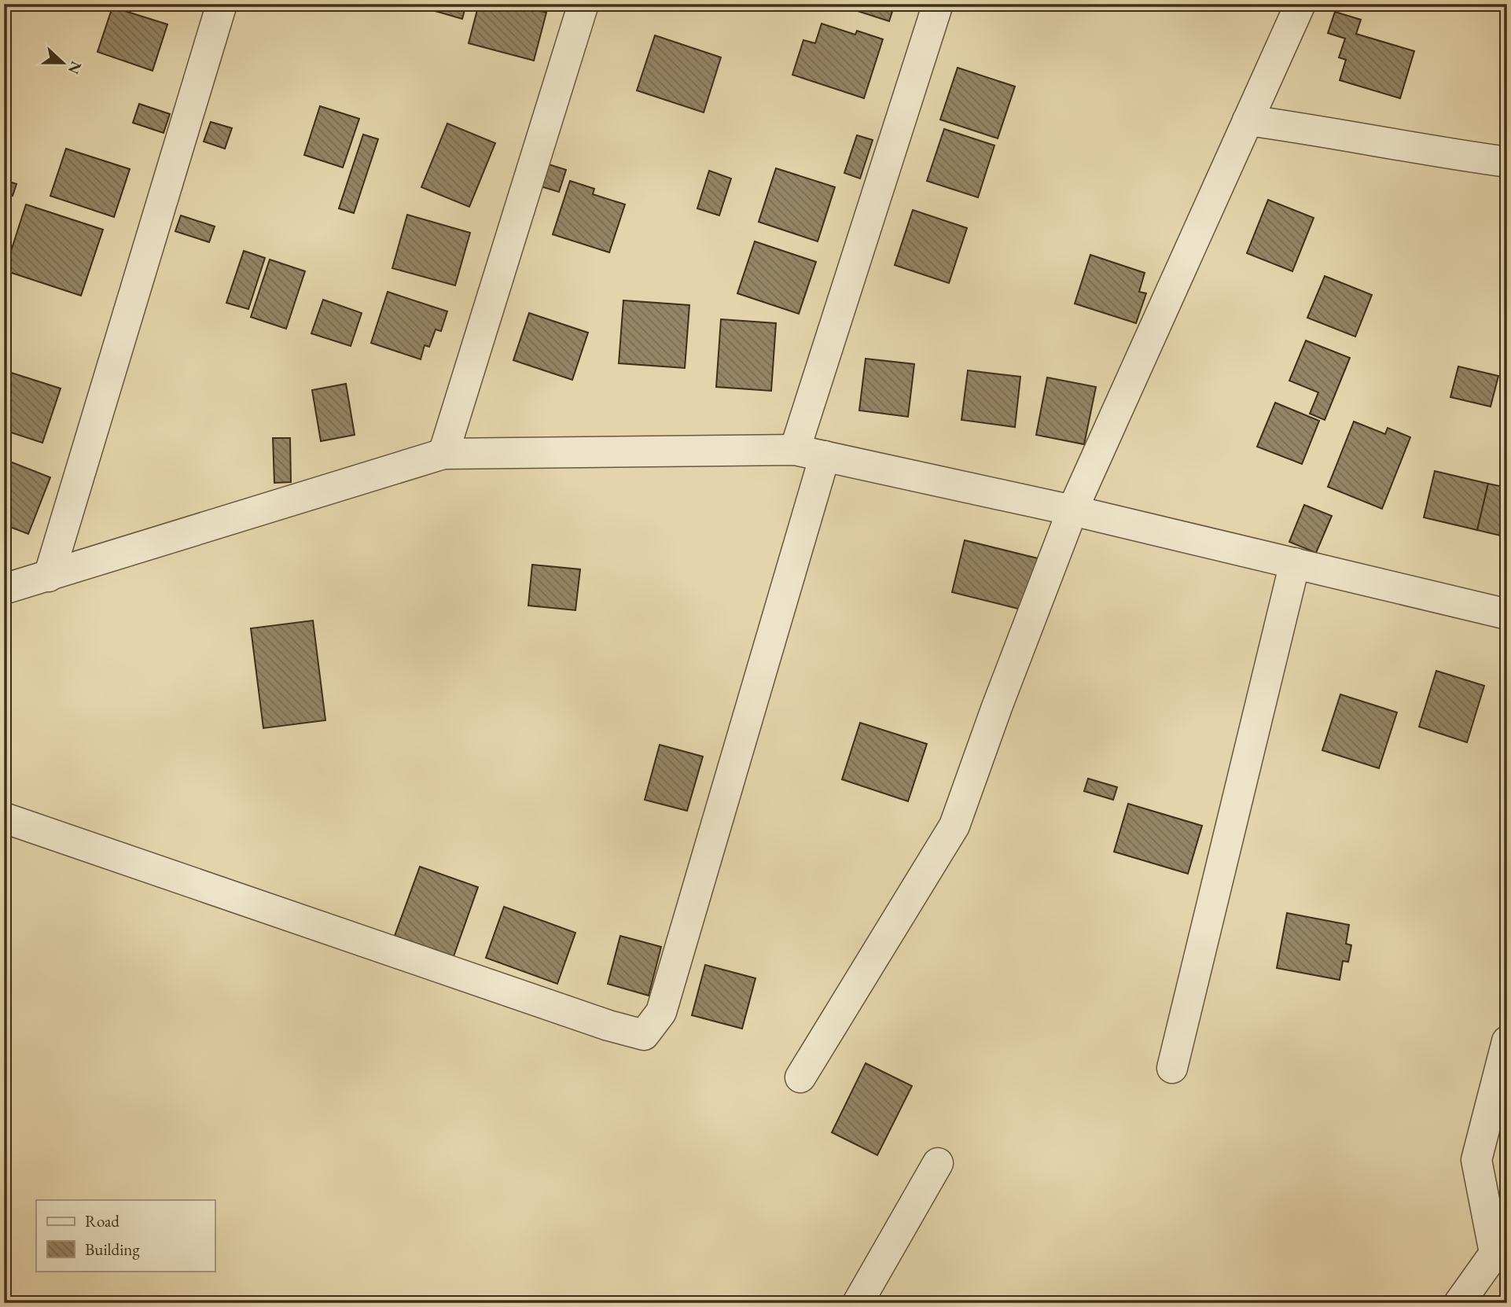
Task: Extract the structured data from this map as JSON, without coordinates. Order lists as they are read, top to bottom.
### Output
{
  "legend": ["Road", "Building"],
  "north": "right"
}
